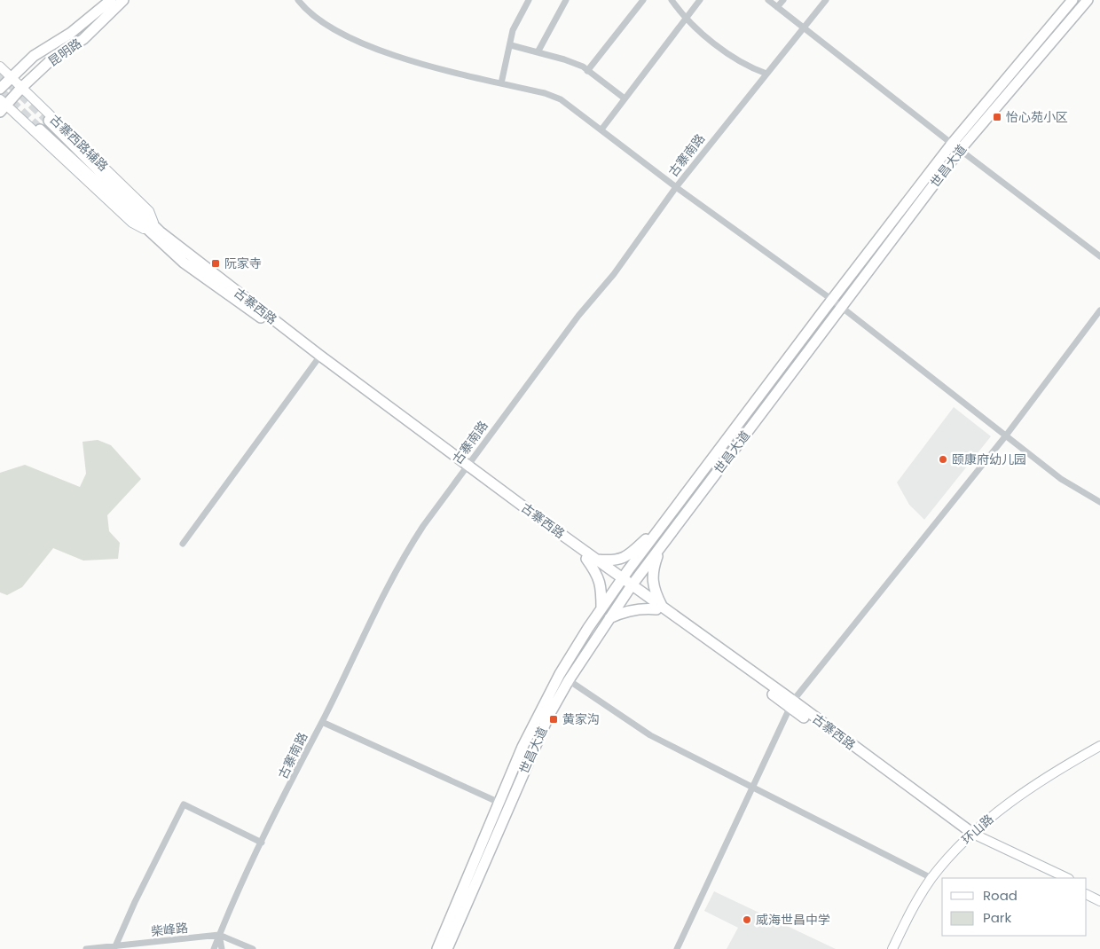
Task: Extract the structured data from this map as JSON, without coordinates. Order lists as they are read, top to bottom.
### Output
{
  "streets": {
    "main road": [
      "昆明路",
      "古寨西路辅路",
      "世昌大道",
      "古寨西路",
      "环山路"
    ],
    "street": ["古寨南路", "柴峰路"]
  },
  "crossings": [
    ["昆明路", "古寨西路辅路"],
    ["古寨西路辅路", "古寨西路"],
    ["古寨南路", "古寨西路"],
    ["古寨南路", "柴峰路"],
    ["世昌大道", "古寨西路"],
    ["古寨西路", "环山路"]
  ],
  "places": {
    "transit": ["怡心苑小区", "阮家寺", "黄家沟"],
    "other": ["颐康府幼儿园", "威海世昌中学"]
  },
  "legend": ["Road", "Park"]
}
